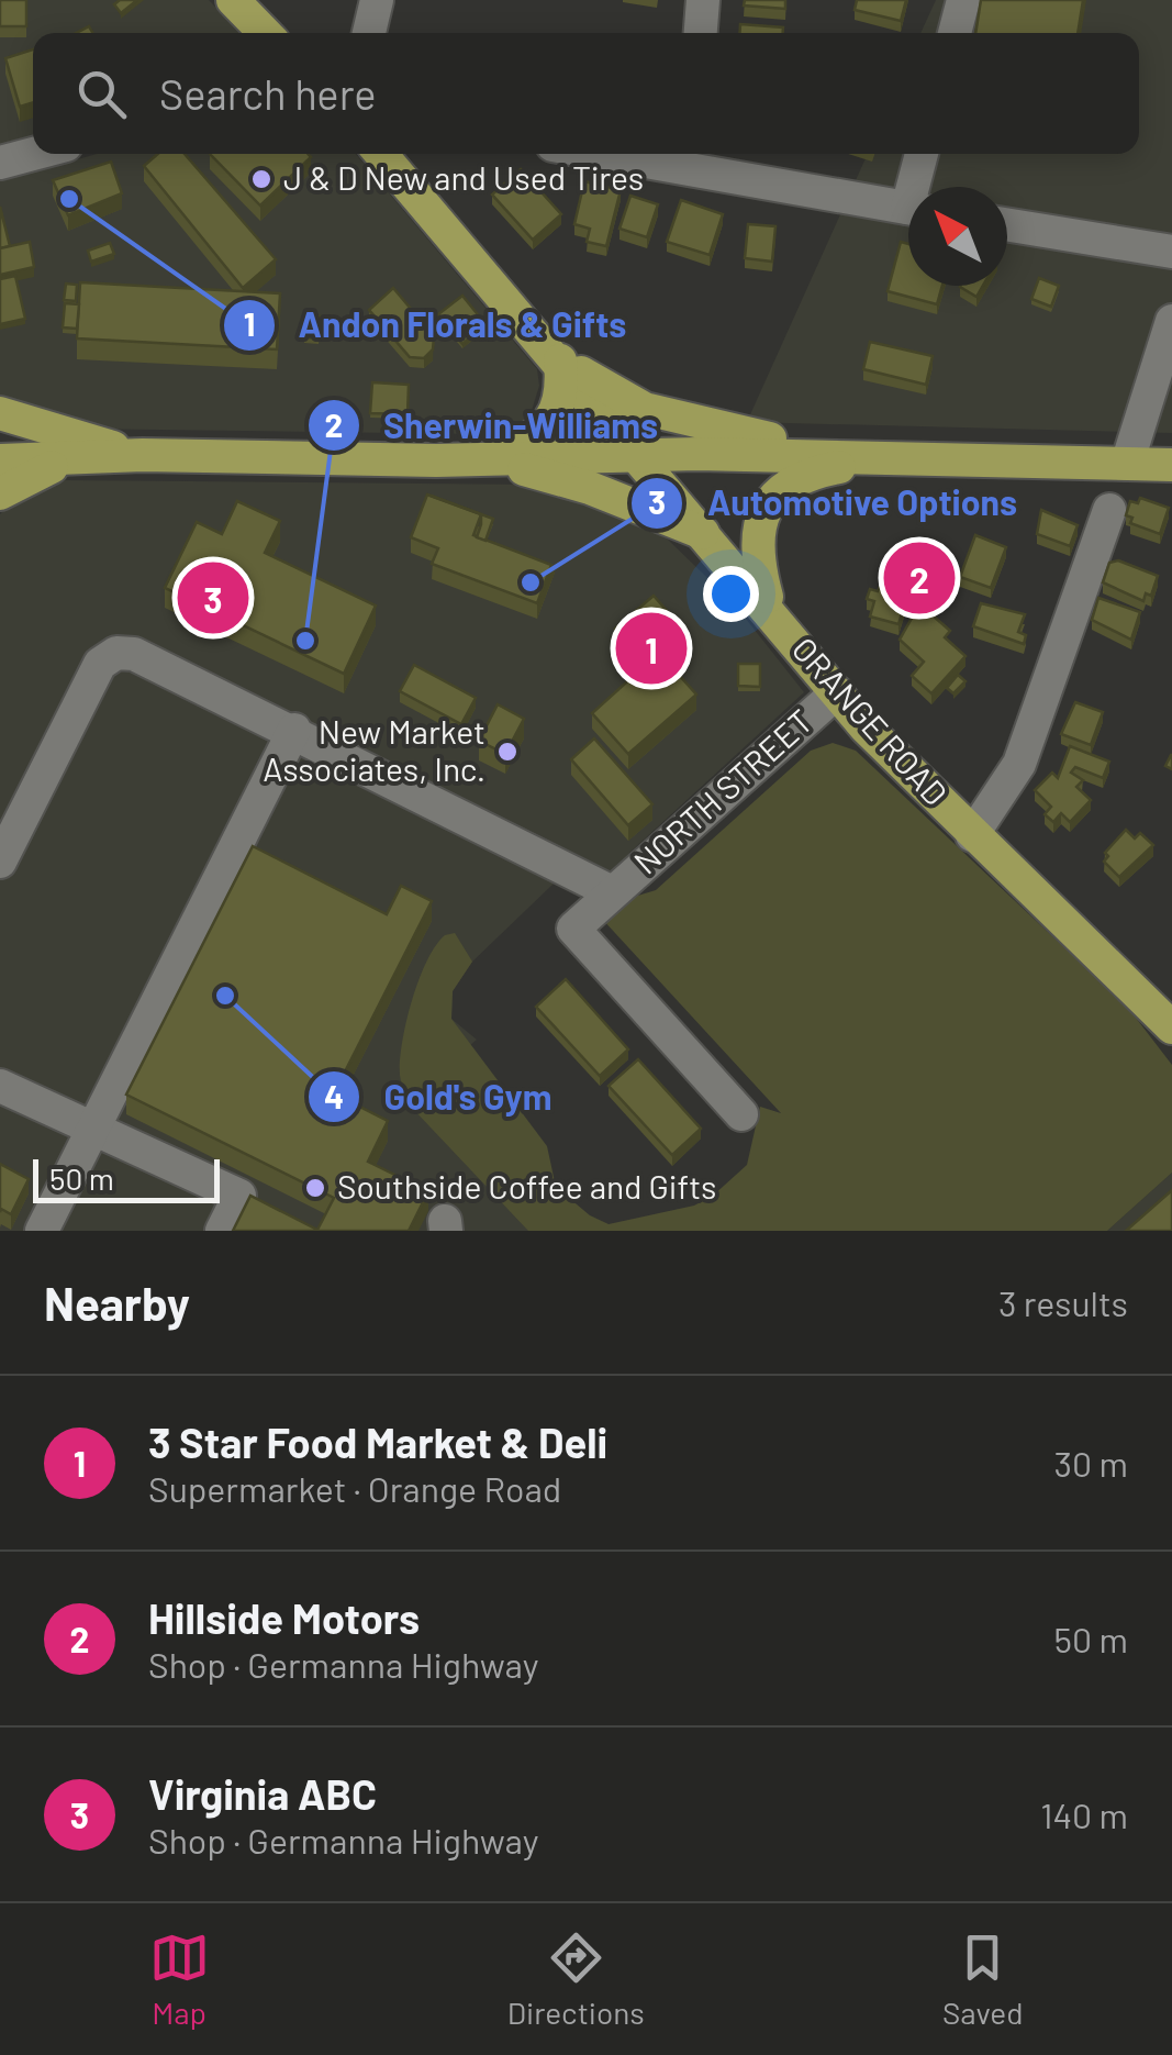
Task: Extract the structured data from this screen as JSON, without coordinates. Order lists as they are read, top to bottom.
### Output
{
  "streets": {
    "main road": ["ORANGE ROAD"],
    "street": ["NORTH STREET"]
  },
  "crossings": [
    ["ORANGE ROAD", "NORTH STREET"]
  ],
  "places": [
    "J & D New and Used Tires",
    "Andon Florals & Gifts",
    "Automotive Options",
    "Sherwin-Williams",
    "New Market Associates, Inc.",
    "Gold's Gym",
    "Southside Coffee and Gifts"
  ],
  "scale_bar": "50 m",
  "north": "top left",
  "page": {
    "search": "Search here",
    "pins": ["2", "3", "1"],
    "scale": "50 m",
    "heading": ["Nearby", "3 results"],
    "list": [
      {
        "mark": "1",
        "name": "3 Star Food Market & Deli",
        "note": "Supermarket · Orange Road",
        "value": "30 m"
      },
      {
        "mark": "2",
        "name": "Hillside Motors",
        "note": "Shop · Germanna Highway",
        "value": "50 m"
      },
      {
        "mark": "3",
        "name": "Virginia ABC",
        "note": "Shop · Germanna Highway",
        "value": "140 m"
      }
    ],
    "nav": ["Map", "Directions", "Saved"]
  }
}
